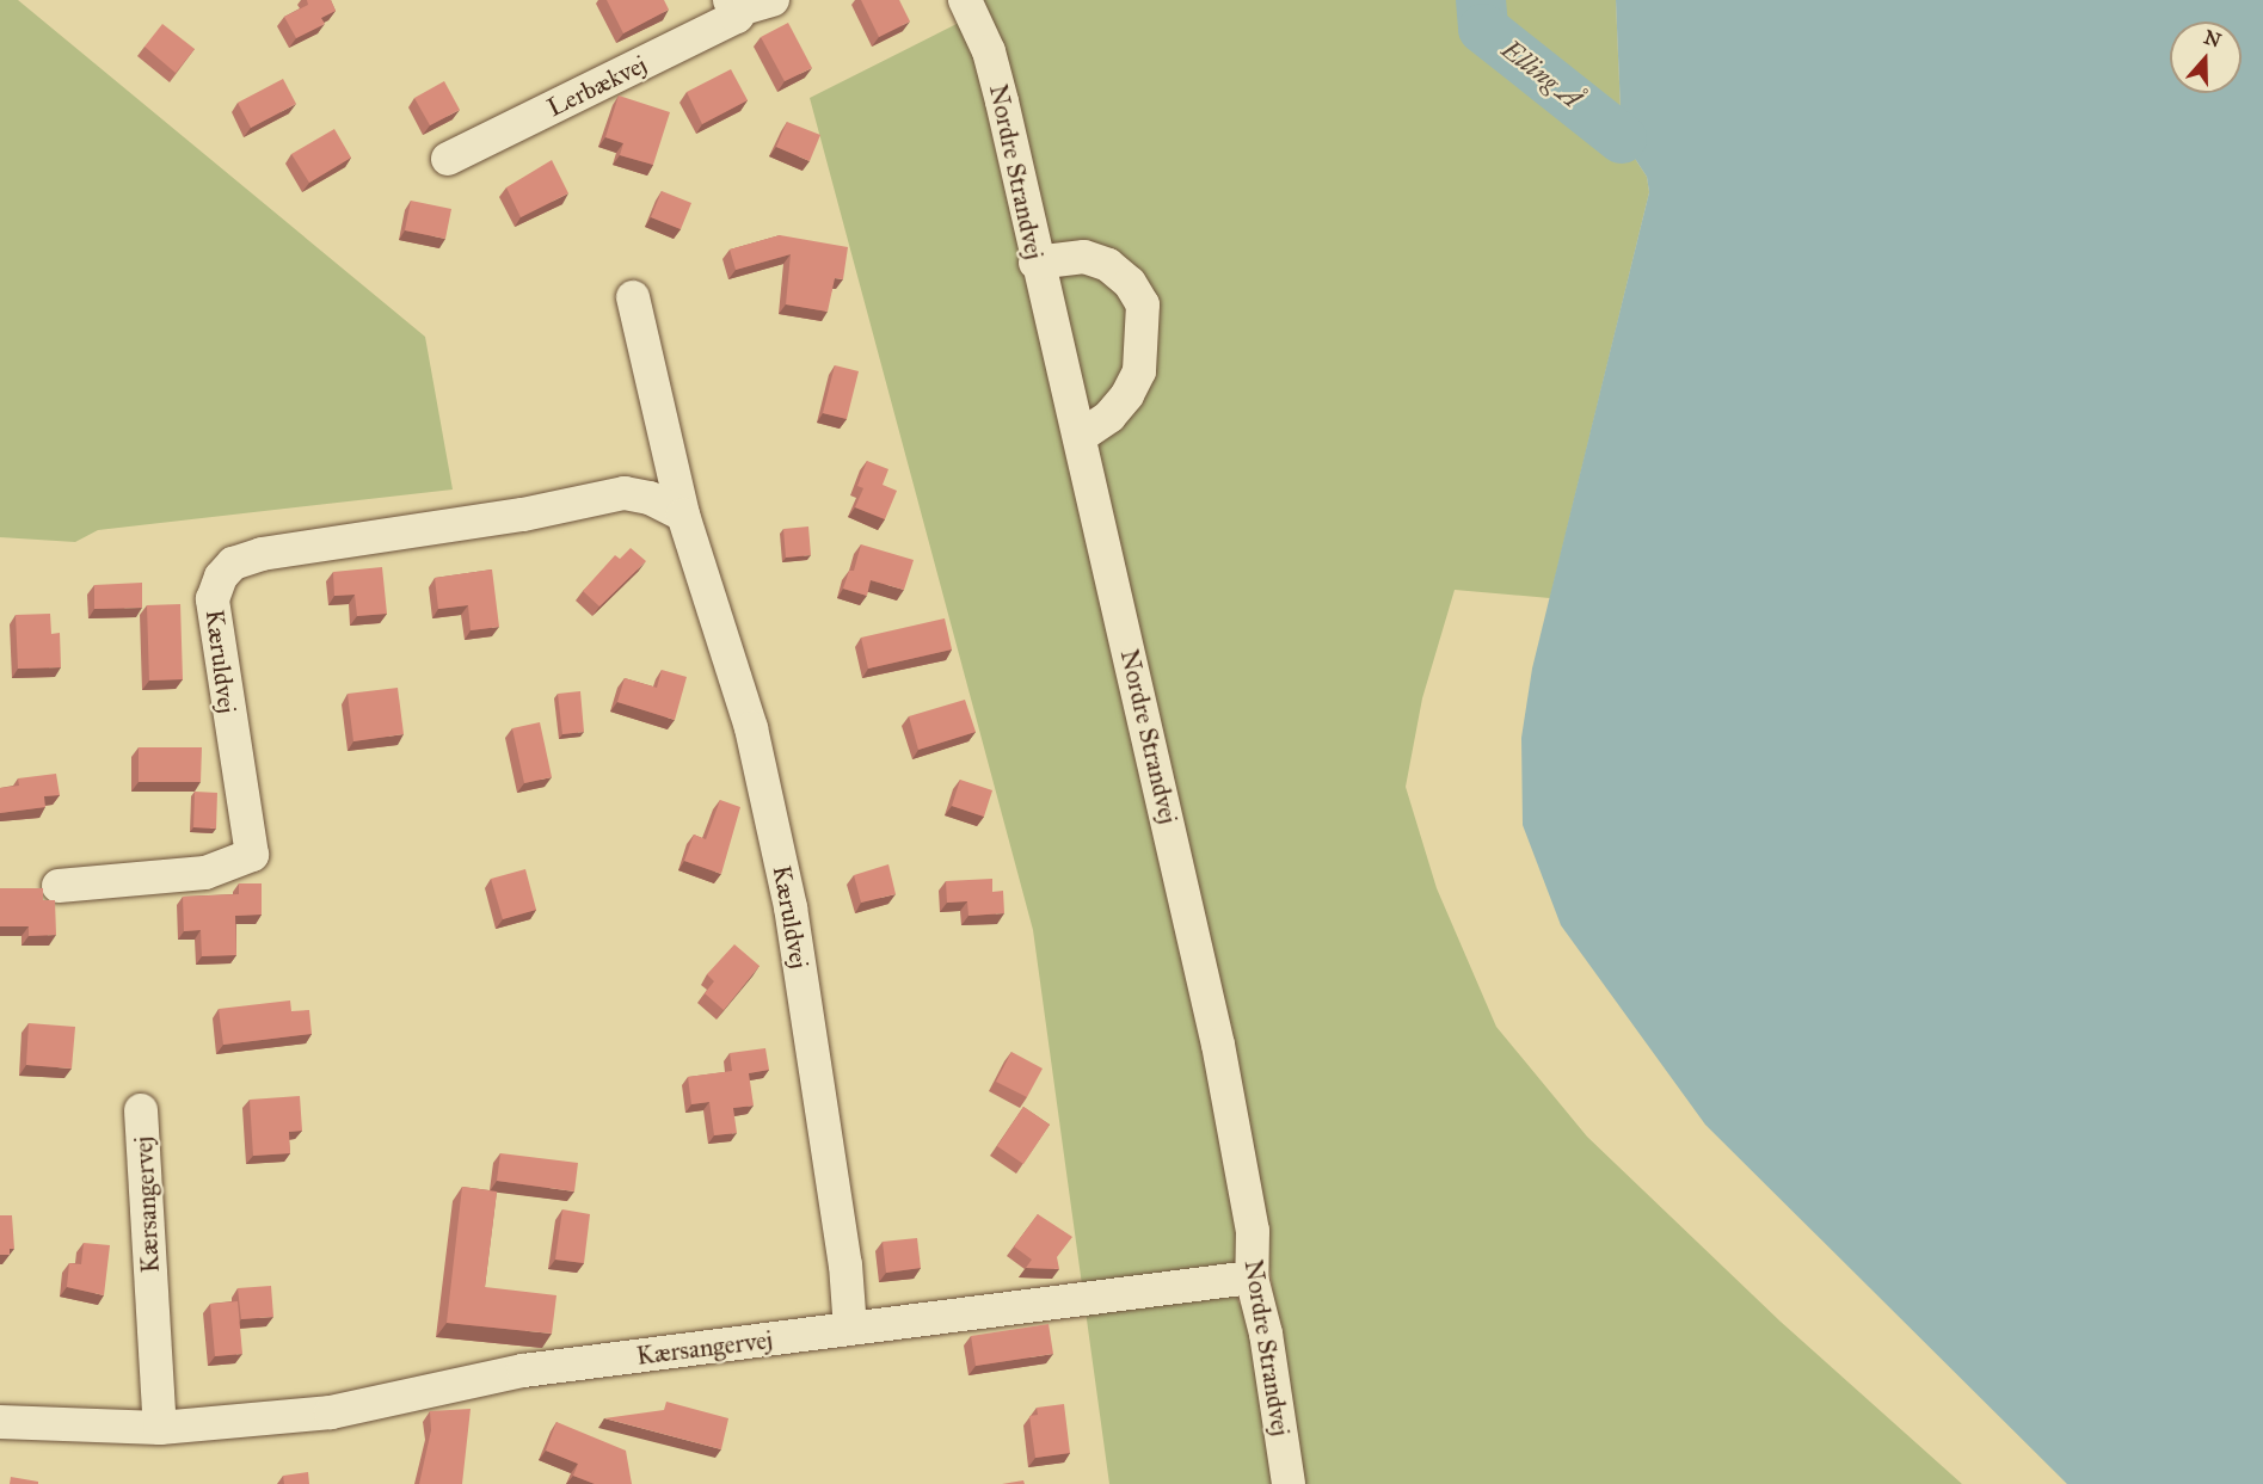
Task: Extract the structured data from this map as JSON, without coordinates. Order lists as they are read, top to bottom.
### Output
{
  "streets": {
    "street": [
      "Lerbækvej",
      "Nordre Strandvej",
      "Kæruldvej",
      "Kærsangervej"
    ]
  },
  "crossings": [
    ["Nordre Strandvej", "Kærsangervej"],
    ["Kæruldvej", "Kærsangervej"]
  ],
  "water": ["Elling Å"],
  "north": "top"
}
